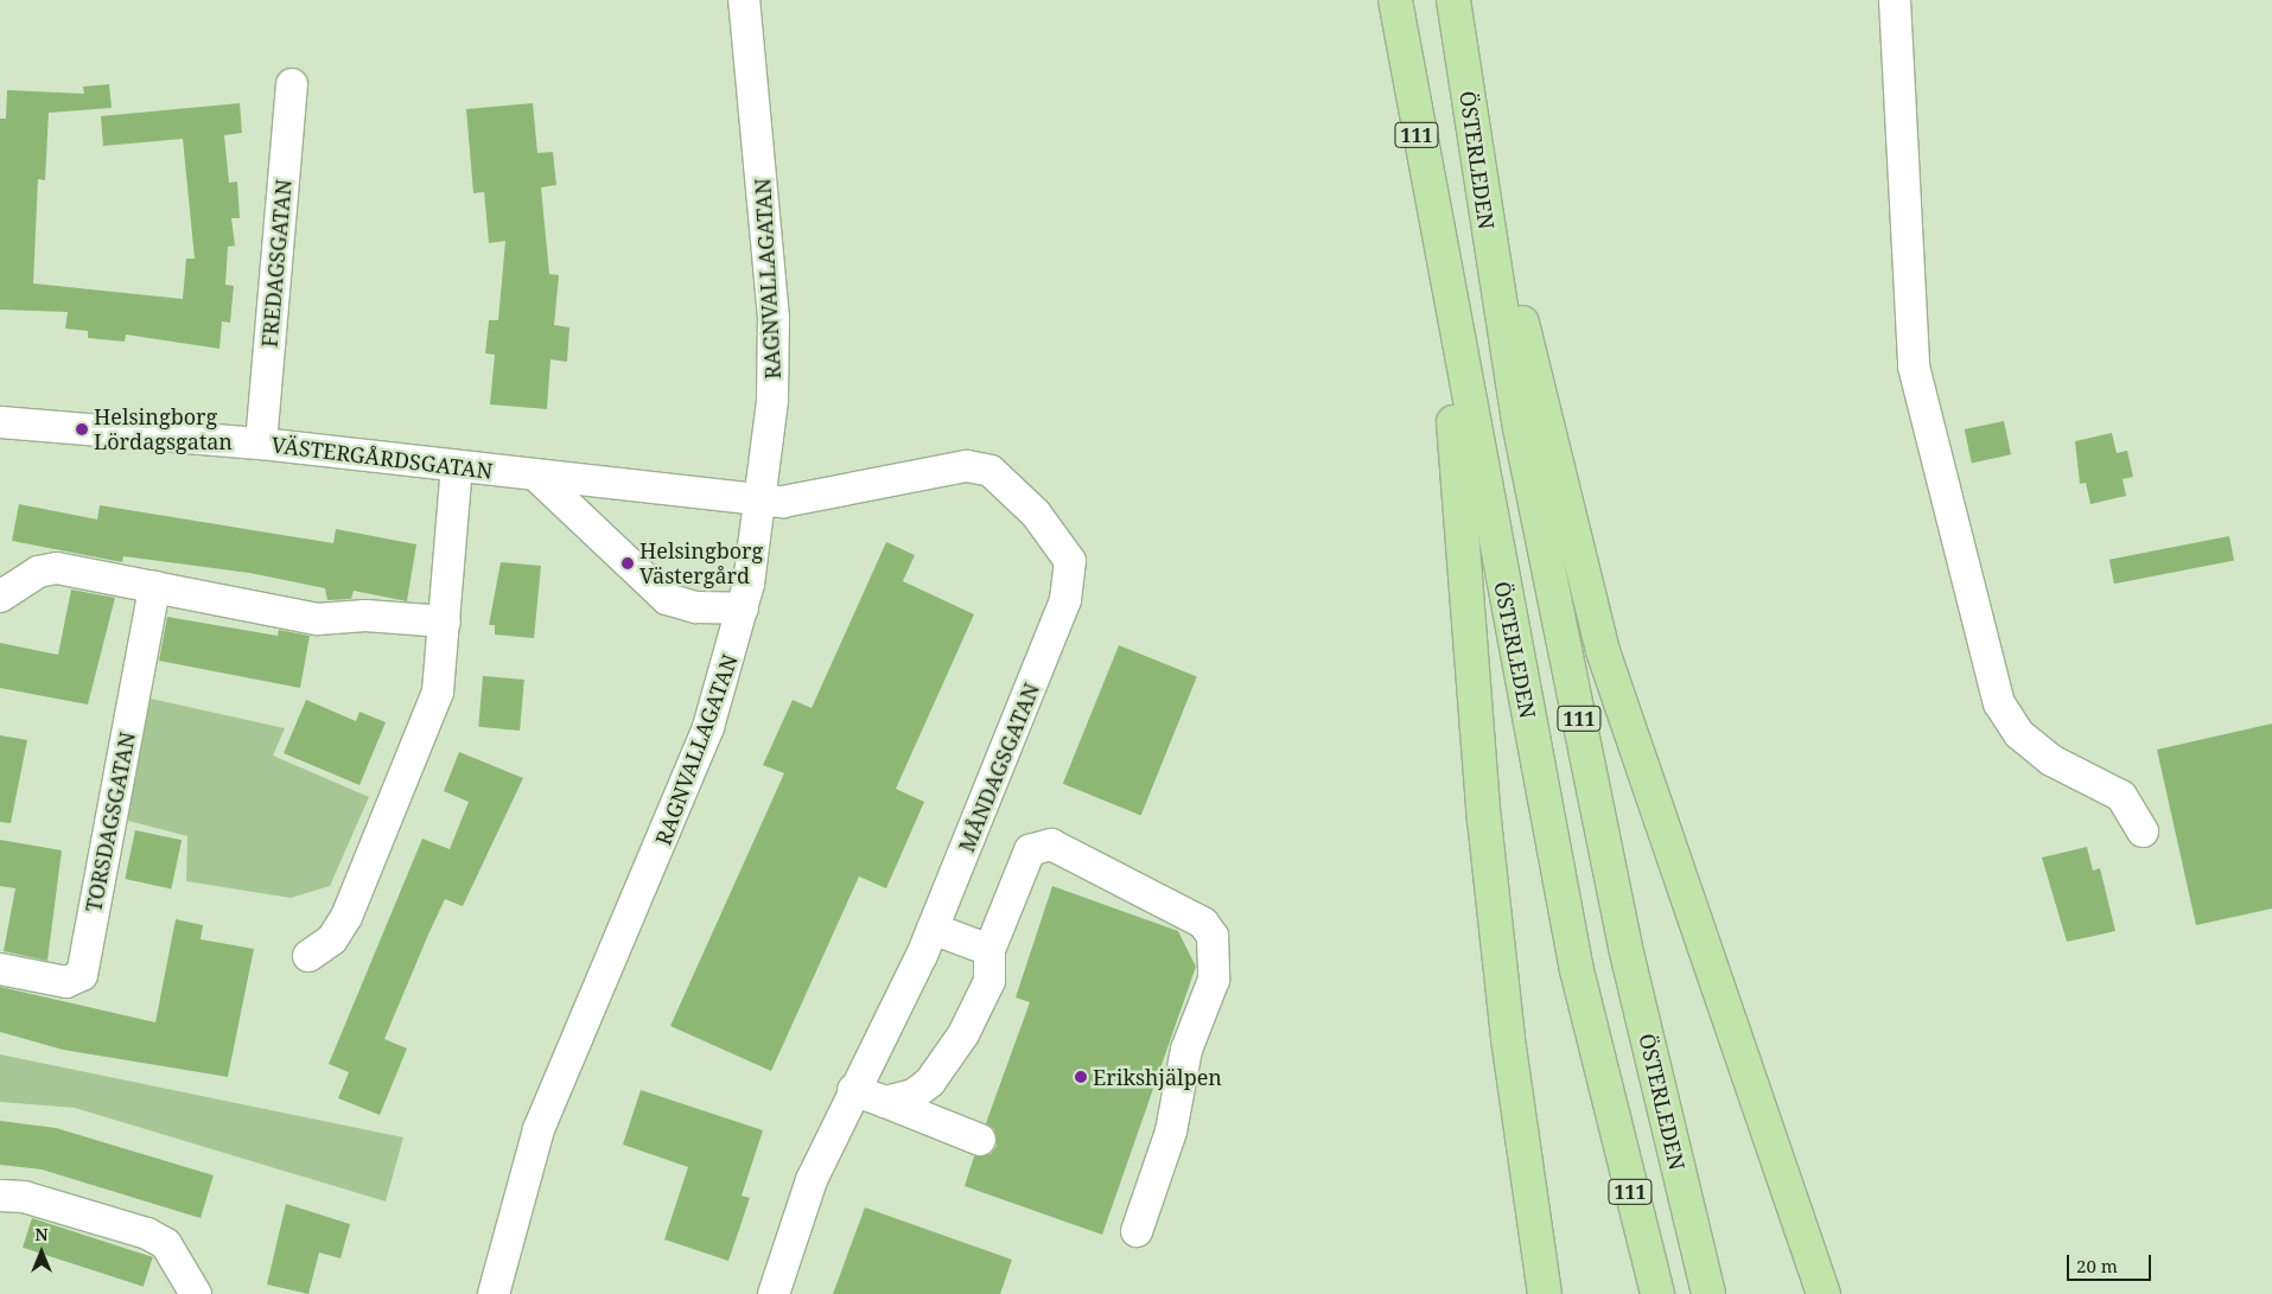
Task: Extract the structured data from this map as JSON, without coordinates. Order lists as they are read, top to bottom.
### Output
{
  "streets": {
    "main road": ["111", "ÖSTERLEDEN"],
    "street": [
      "FREDAGSGATAN",
      "RAGNVALLAGATAN",
      "VÄSTERGÅRDSGATAN",
      "MÅNDAGSGATAN",
      "TORSDAGSGATAN"
    ]
  },
  "crossings": [
    ["FREDAGSGATAN", "VÄSTERGÅRDSGATAN"],
    ["RAGNVALLAGATAN", "VÄSTERGÅRDSGATAN"],
    ["RAGNVALLAGATAN", "MÅNDAGSGATAN"],
    ["VÄSTERGÅRDSGATAN", "MÅNDAGSGATAN"]
  ],
  "places": ["Helsingborg Lördagsgatan", "Helsingborg Västergård", "Erikshjälpen"],
  "scale_bar": "20 m",
  "north": "top"
}
